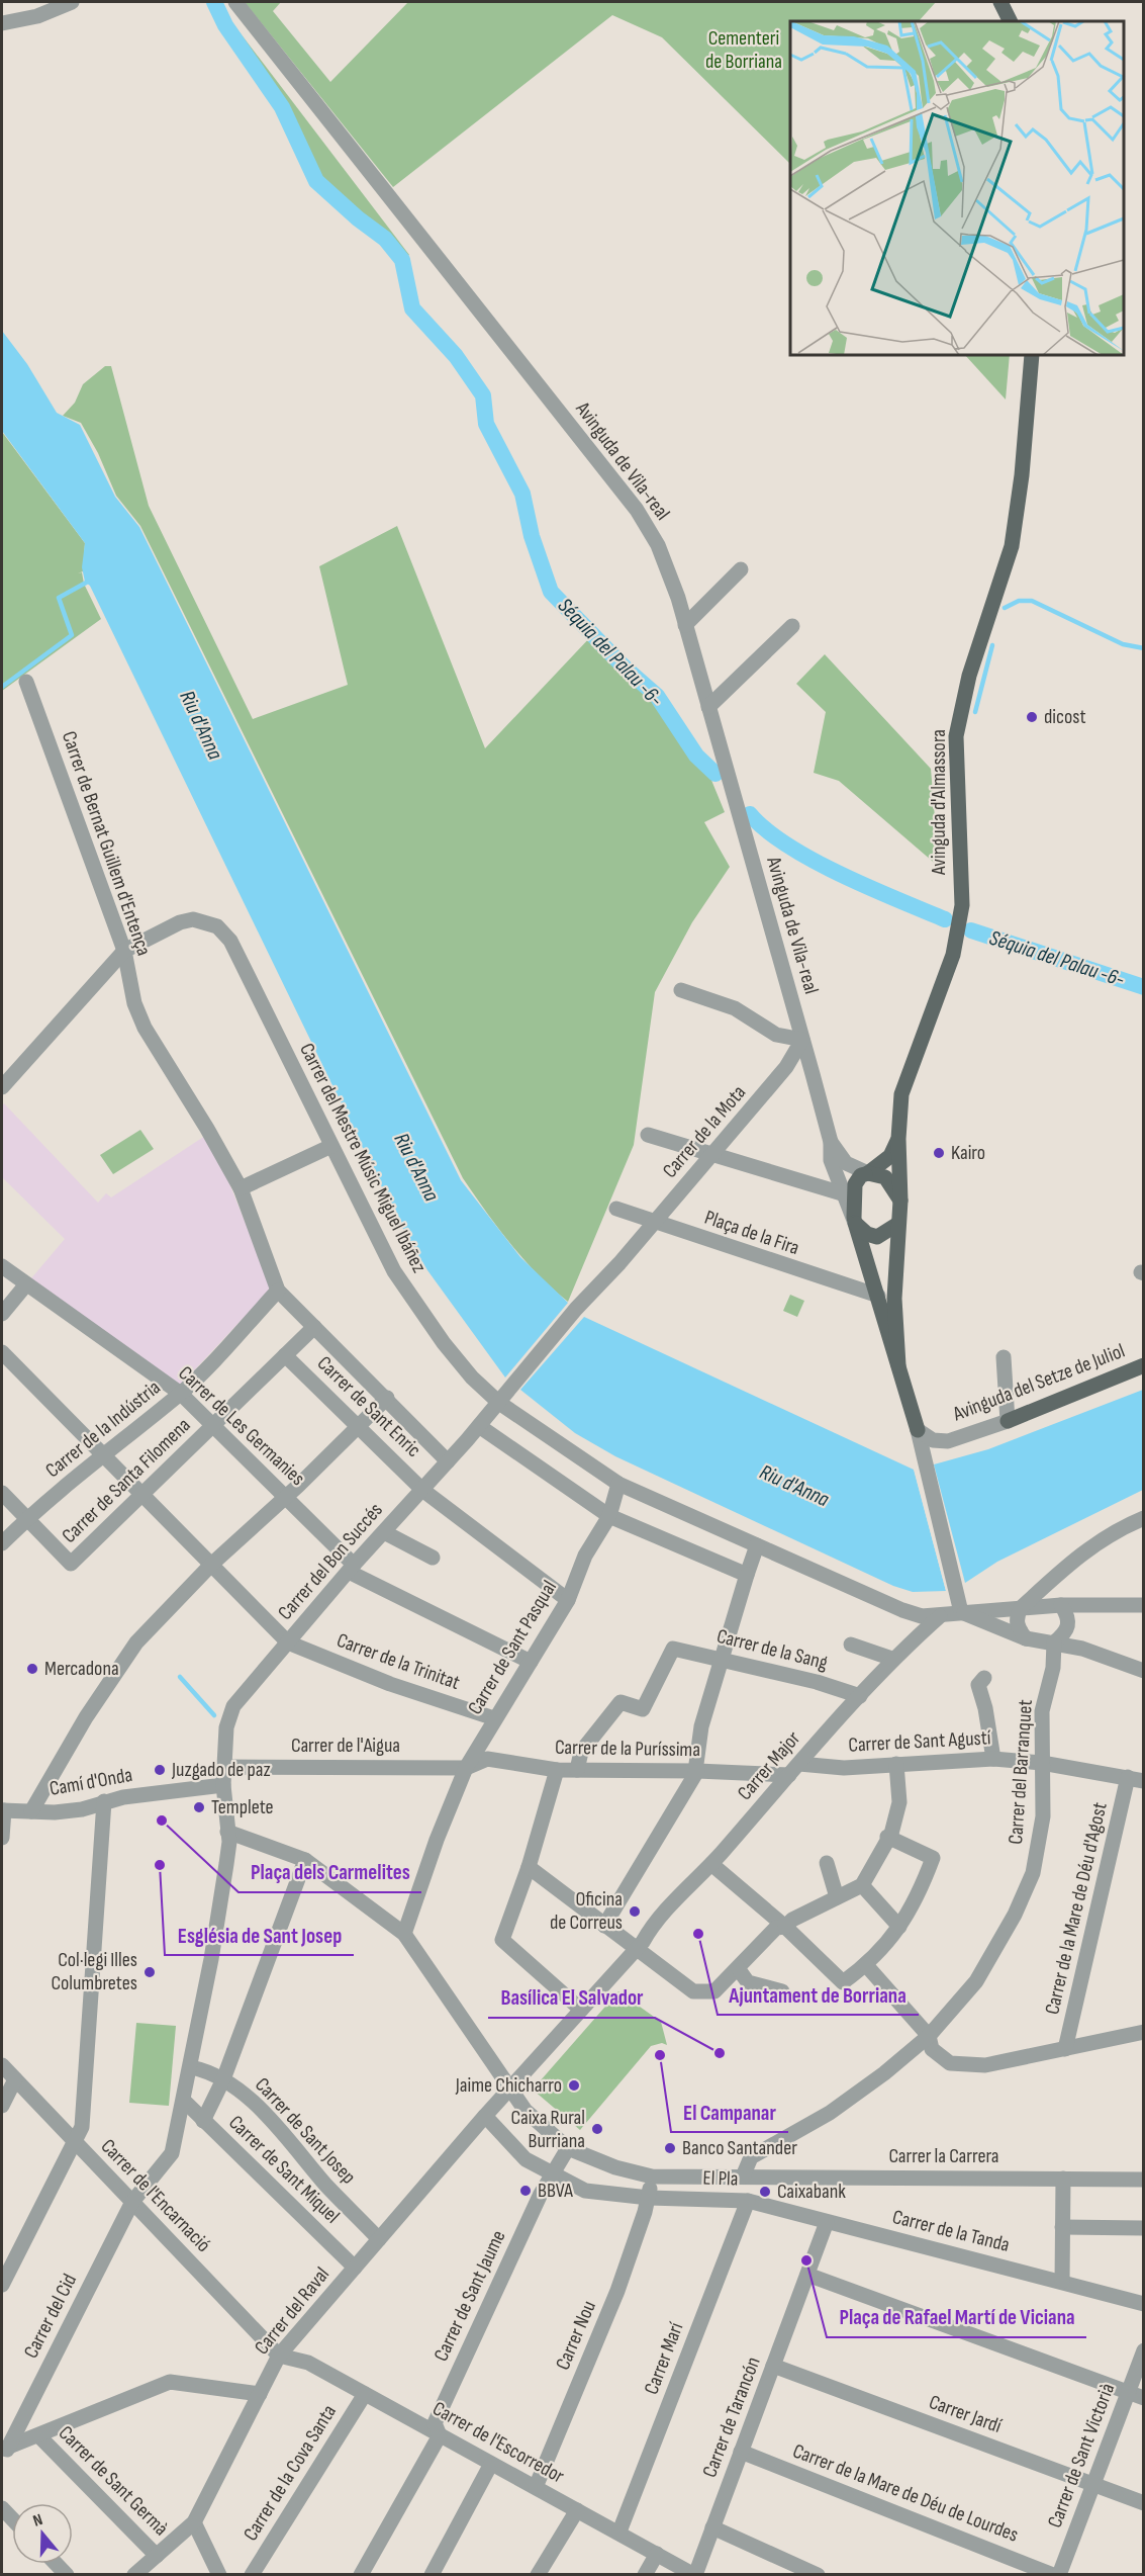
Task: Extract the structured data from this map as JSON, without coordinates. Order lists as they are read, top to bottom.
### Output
{
  "streets": {
    "main road": ["Avinguda de Vila-real", "Avinguda d'Almassora", "Avinguda del Setze de Juliol"],
    "street": [
      "Carrer de Bernat Guillem d'Entença",
      "Carrer de la Mota",
      "Carrer del Mestre Músic Miguel Ibáñez",
      "Plaça de la Fira",
      "Carrer de Sant Enric",
      "Carrer de Les Germanies",
      "Carrer de la Indústria",
      "Carrer de Santa Filomena",
      "Carrer del Bon Succés",
      "Carrer de Sant Pasqual",
      "Carrer de la Sang",
      "Carrer de la Trinitat",
      "Carrer de Sant Agustí",
      "Carrer de l'Aigua",
      "Carrer de la Puríssima",
      "Carrer Major",
      "Carrer del Barranquet",
      "Camí d'Onda",
      "Carrer de la Mare de Déu d'Agost",
      "Carrer de Sant Josep",
      "Carrer la Carrera",
      "Carrer de Sant Miquel",
      "El Pla",
      "Carrer de l'Encarnació",
      "Carrer de la Tanda",
      "Carrer de Sant Jaume",
      "Carrer del Raval",
      "Carrer del Cid",
      "Carrer Nou",
      "Carrer Marí",
      "Carrer Jardí",
      "Carrer de Tarancón",
      "Carrer de l'Escorredor",
      "Carrer de Sant Victorià",
      "Carrer de la Cova Santa",
      "Carrer de Sant Germà",
      "Carrer de la Mare de Déu de Lourdes"
    ]
  },
  "crossings": [
    ["Avinguda de Vila-real", "Avinguda d'Almassora"],
    ["Avinguda de Vila-real", "Carrer de la Mota"],
    ["Avinguda de Vila-real", "Plaça de la Fira"],
    ["Avinguda d'Almassora", "Plaça de la Fira"],
    ["Carrer de Bernat Guillem d'Entença", "Carrer del Mestre Músic Miguel Ibáñez"],
    ["Carrer de Bernat Guillem d'Entença", "Carrer de la Indústria"],
    ["Carrer de Bernat Guillem d'Entença", "Carrer de Santa Filomena"],
    ["Carrer de Bernat Guillem d'Entença", "Carrer del Bon Succés"],
    ["Carrer de la Mota", "Plaça de la Fira"],
    ["Carrer de la Mota", "Carrer del Bon Succés"],
    ["Carrer del Mestre Músic Miguel Ibáñez", "Carrer del Bon Succés"],
    ["Carrer del Mestre Músic Miguel Ibáñez", "Carrer de Sant Pasqual"],
    ["Carrer del Mestre Músic Miguel Ibáñez", "Carrer Major"],
    ["Plaça de la Fira", "Carrer del Bon Succés"],
    ["Carrer de Sant Enric", "Carrer de Santa Filomena"],
    ["Carrer de Sant Enric", "Carrer del Bon Succés"],
    ["Carrer de Sant Enric", "Carrer de Sant Pasqual"],
    ["Carrer de Les Germanies", "Carrer de la Indústria"],
    ["Carrer de Les Germanies", "Carrer de Santa Filomena"],
    ["Carrer de Les Germanies", "Carrer del Bon Succés"],
    ["Carrer de Les Germanies", "Carrer de Sant Pasqual"],
    ["Carrer de la Indústria", "Carrer de Santa Filomena"],
    ["Carrer del Bon Succés", "Carrer de la Trinitat"],
    ["Carrer del Bon Succés", "Carrer de l'Aigua"],
    ["Carrer del Bon Succés", "Camí d'Onda"],
    ["Carrer del Bon Succés", "Carrer de Sant Josep"],
    ["Carrer del Bon Succés", "El Pla"],
    ["Carrer del Bon Succés", "Carrer del Cid"],
    ["Carrer de Sant Pasqual", "Carrer de la Trinitat"],
    ["Carrer de Sant Pasqual", "Carrer de l'Aigua"],
    ["Carrer de Sant Pasqual", "Carrer de la Puríssima"],
    ["Carrer de Sant Pasqual", "El Pla"],
    ["Carrer de la Sang", "Carrer de la Puríssima"],
    ["Carrer de la Sang", "Carrer Major"],
    ["Carrer de Sant Agustí", "Carrer de la Puríssima"],
    ["Carrer de Sant Agustí", "Carrer Major"],
    ["Carrer de Sant Agustí", "Carrer del Barranquet"],
    ["Carrer de Sant Agustí", "Carrer de la Mare de Déu d'Agost"],
    ["Carrer de l'Aigua", "Carrer de la Puríssima"],
    ["Carrer de la Puríssima", "Carrer Major"],
    ["Carrer Major", "El Pla"],
    ["Carrer del Barranquet", "Carrer la Carrera"],
    ["Carrer del Barranquet", "El Pla"],
    ["Carrer de Sant Josep", "Carrer del Raval"],
    ["Carrer de Sant Josep", "Carrer del Cid"],
    ["Carrer la Carrera", "El Pla"],
    ["Carrer de Sant Miquel", "Carrer del Raval"],
    ["Carrer de Sant Miquel", "Carrer del Cid"],
    ["El Pla", "Carrer de la Tanda"],
    ["El Pla", "Carrer de Sant Jaume"],
    ["El Pla", "Carrer del Raval"],
    ["El Pla", "Carrer Nou"],
    ["El Pla", "Carrer Marí"],
    ["Carrer de l'Encarnació", "Carrer del Raval"],
    ["Carrer de l'Encarnació", "Carrer del Cid"],
    ["Carrer de l'Encarnació", "Carrer de l'Escorredor"],
    ["Carrer de la Tanda", "Carrer Marí"],
    ["Carrer de la Tanda", "Carrer de Tarancón"],
    ["Carrer de Sant Jaume", "Carrer de l'Escorredor"],
    ["Carrer del Raval", "Carrer de l'Escorredor"],
    ["Carrer del Raval", "Carrer de Sant Germà"],
    ["Carrer Nou", "Carrer de l'Escorredor"],
    ["Carrer Marí", "Carrer de l'Escorredor"],
    ["Carrer Jardí", "Carrer de Tarancón"],
    ["Carrer Jardí", "Carrer de Sant Victorià"],
    ["Carrer de Tarancón", "Carrer de l'Escorredor"],
    ["Carrer de Tarancón", "Carrer de la Mare de Déu de Lourdes"],
    ["Carrer de l'Escorredor", "Carrer de la Cova Santa"]
  ],
  "water": ["Séquia del Palau -6-", "Riu d'Anna"],
  "parks": ["Cementeri de Borriana"],
  "places": [
    "dicost",
    "Kairo",
    "Mercadona",
    "Juzgado de paz",
    "Templete",
    "Plaça dels Carmelites",
    "Església de Sant Josep",
    "Oficina de Correus",
    "Ajuntament de Borriana",
    "Col·legi Illes Columbretes",
    "Basílica El Salvador",
    "El Campanar",
    "Jaime Chicharro",
    "Caixa Rural Burriana",
    "Banco Santander",
    "BBVA",
    "Caixabank",
    "Plaça de Rafael Martí de Viciana"
  ],
  "north": "top"
}
